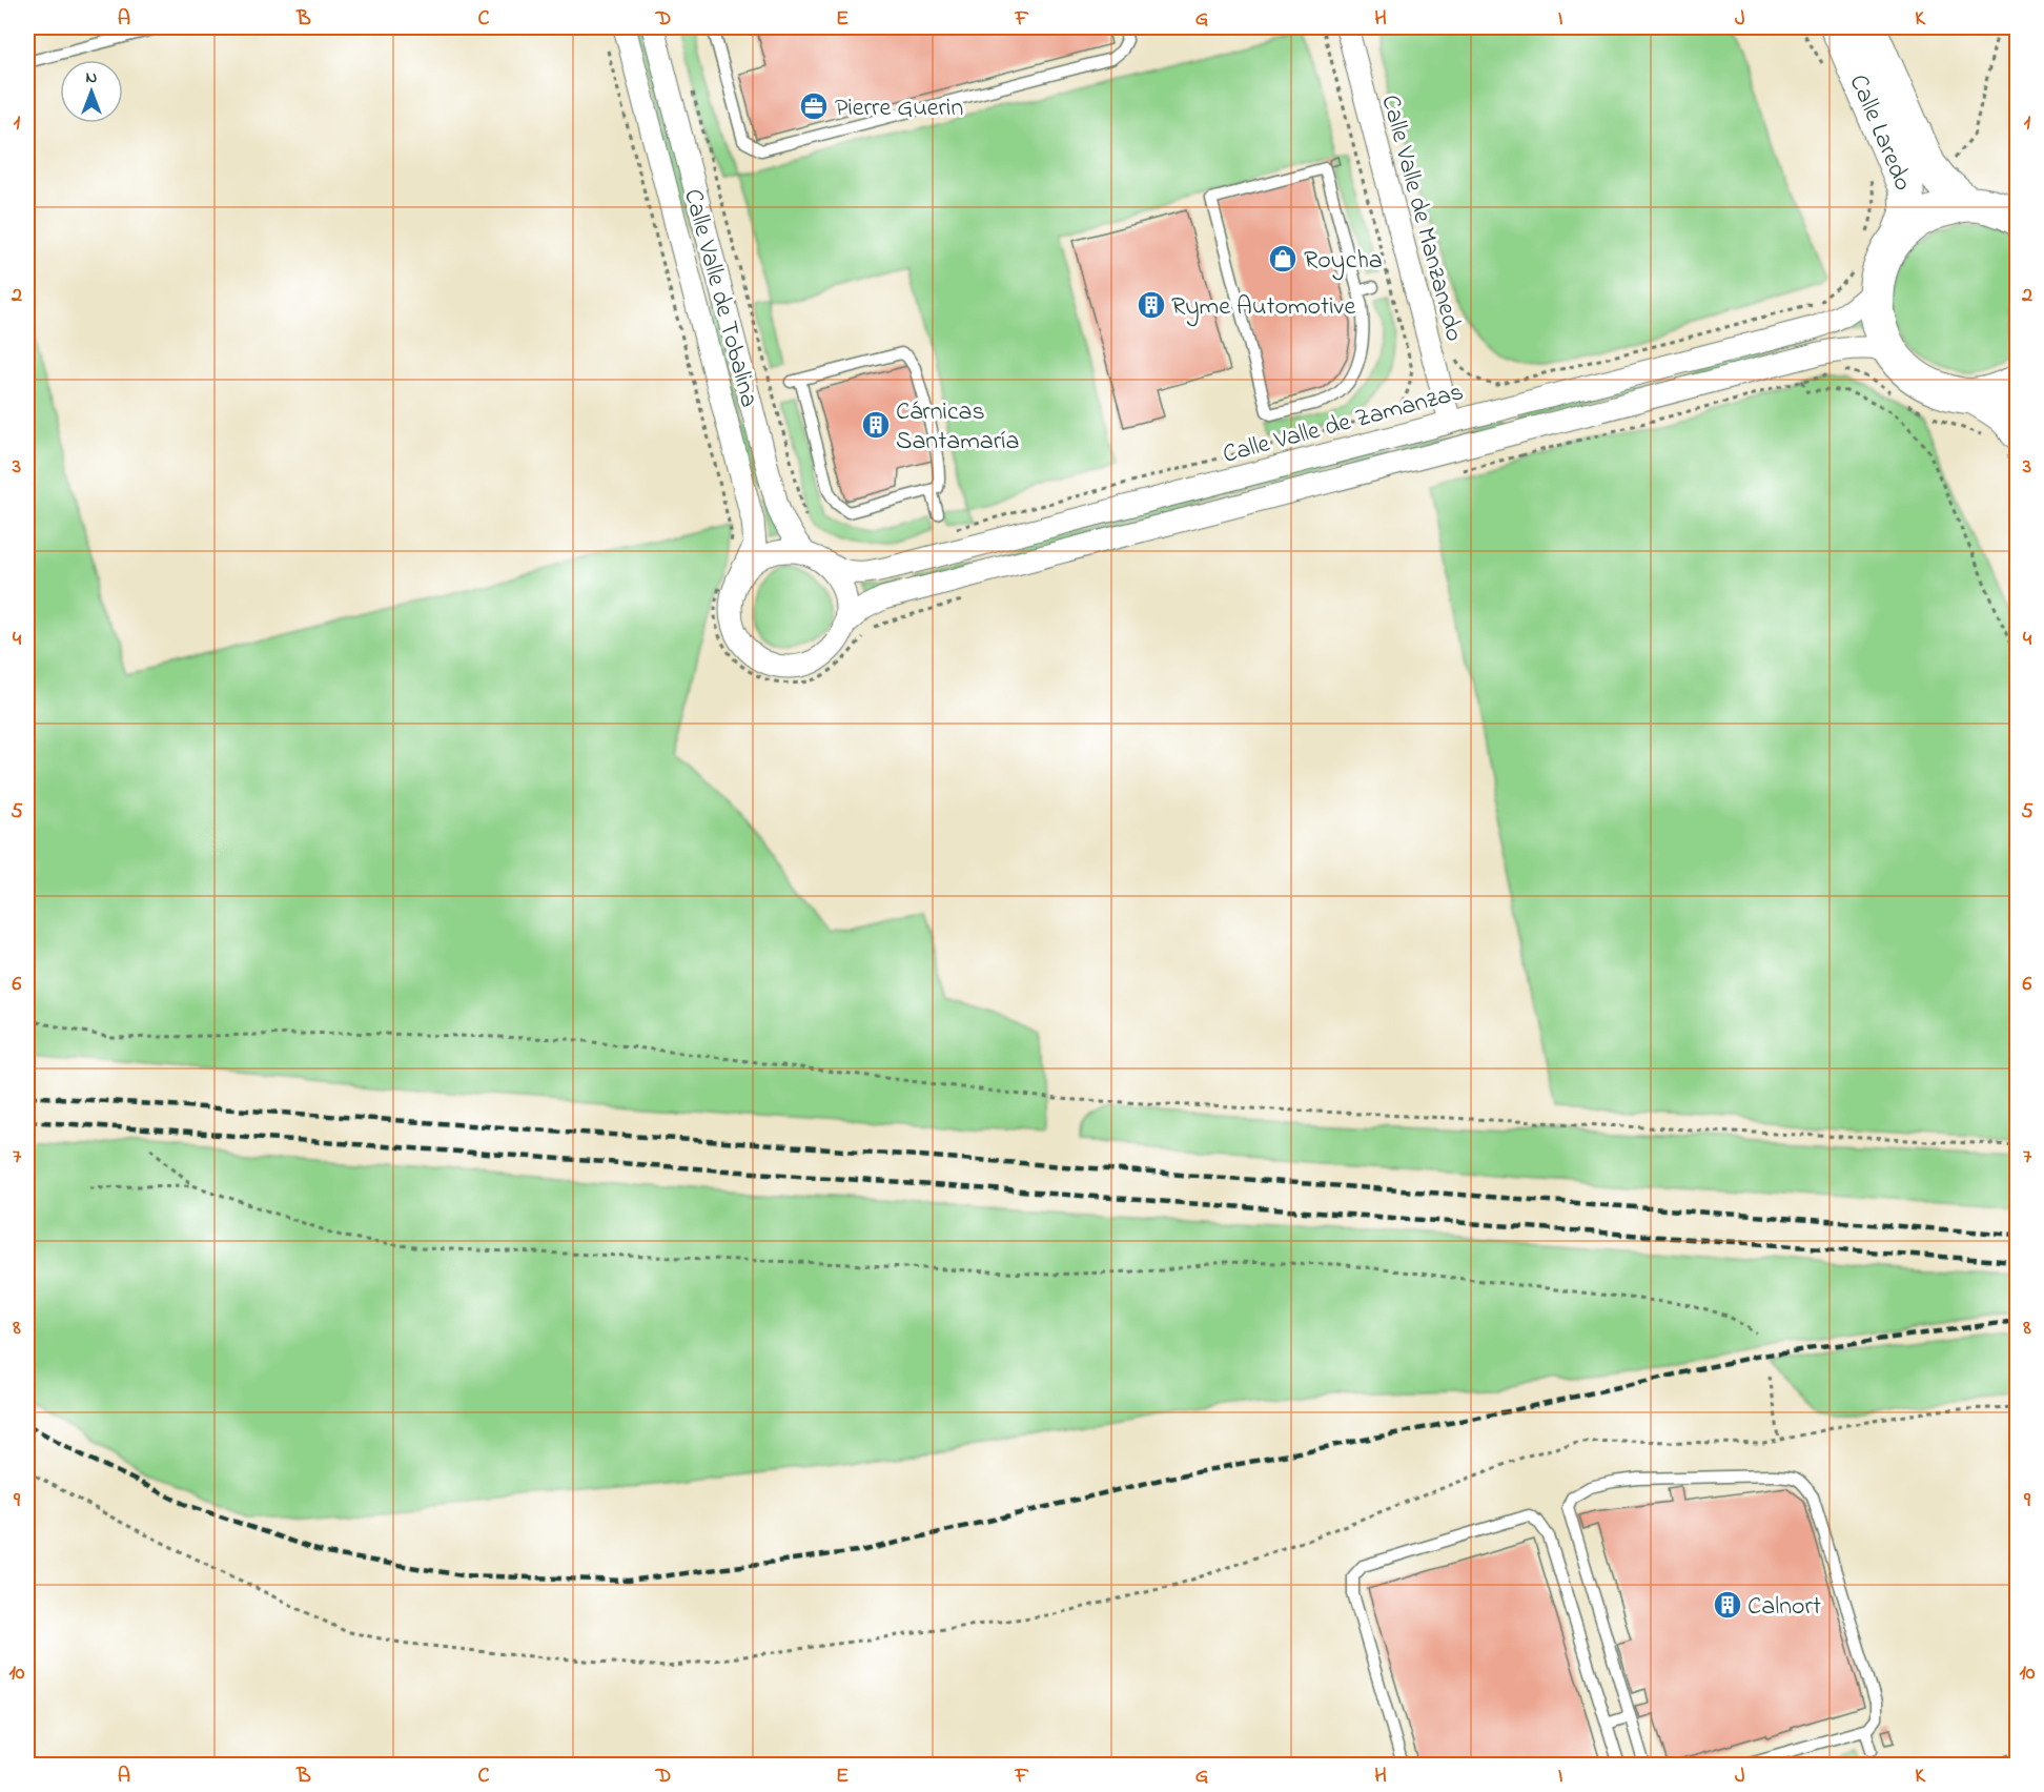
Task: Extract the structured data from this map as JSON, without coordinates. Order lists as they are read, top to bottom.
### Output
{
  "streets": {
    "main road": ["Calle Laredo"],
    "street": ["Calle Valle de Manzanedo", "Calle Valle de Tobalina", "Calle Valle de Zamanzas"]
  },
  "crossings": [
    ["Calle Valle de Manzanedo", "Calle Valle de Zamanzas"],
    ["Calle Valle de Tobalina", "Calle Valle de Zamanzas"]
  ],
  "places": {
    "office": ["Pierre Guerin"],
    "shop": ["Roycha"],
    "building": ["Ryme Automotive", "Cárnicas Santamaría", "Calnort"]
  },
  "north": "top",
  "grid": {
    "columns": [
      "A",
      "B",
      "C",
      "D",
      "E",
      "F",
      "G",
      "H",
      "I",
      "J",
      "K"
    ],
    "rows": [
      "1",
      "2",
      "3",
      "4",
      "5",
      "6",
      "7",
      "8",
      "9",
      "10"
    ]
  }
}
